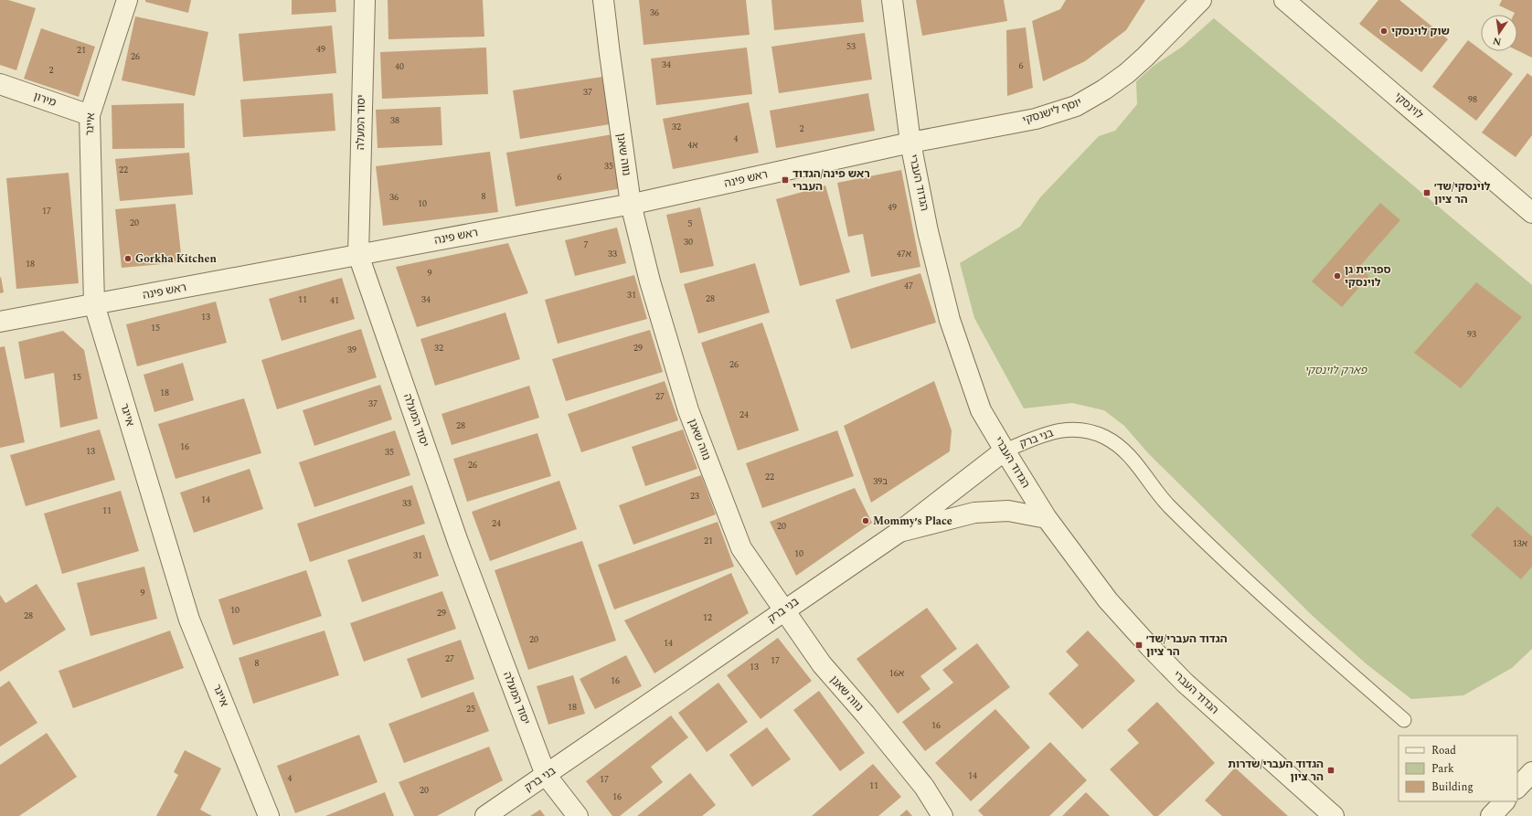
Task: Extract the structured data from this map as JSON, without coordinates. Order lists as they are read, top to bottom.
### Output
{
  "streets": {
    "street": [
      "מירון",
      "לוינסקי",
      "יוסף לישנסקי",
      "יסוד המעלה",
      "אייגר",
      "נווה שאנן",
      "ראש פינה",
      "הגדוד העברי",
      "בני ברק"
    ]
  },
  "crossings": [
    ["מירון", "אייגר"],
    ["יוסף לישנסקי", "ראש פינה"],
    ["יוסף לישנסקי", "הגדוד העברי"],
    ["יסוד המעלה", "ראש פינה"],
    ["יסוד המעלה", "בני ברק"],
    ["אייגר", "ראש פינה"],
    ["נווה שאנן", "ראש פינה"],
    ["נווה שאנן", "בני ברק"],
    ["ראש פינה", "הגדוד העברי"],
    ["הגדוד העברי", "בני ברק"]
  ],
  "parks": ["פארק לוינסקי"],
  "places": {
    "other": [
      "שוק לוינסקי",
      "Gorkha Kitchen",
      "ספריית גן לוינסקי",
      "Mommy׳s Place"
    ],
    "transit": [
      "ראש פינה/הגדוד העברי",
      "לוינסקי/שד׳ הר ציון",
      "הגדוד העברי/שד׳ הר ציון",
      "הגדוד העברי/שדרות הר ציון"
    ]
  },
  "house_numbers": [
    "36",
    "53",
    "49",
    "21",
    "26",
    "34",
    "6",
    "40",
    "2",
    "37",
    "98",
    "38",
    "32",
    "2",
    "4",
    "4א",
    "35",
    "22",
    "6",
    "8",
    "36",
    "10",
    "49",
    "17",
    "20",
    "5",
    "30",
    "7",
    "33",
    "47א",
    "18",
    "9",
    "47",
    "31",
    "28",
    "11",
    "34",
    "41",
    "13",
    "15",
    "93",
    "32",
    "29",
    "39",
    "26",
    "15",
    "18",
    "27",
    "37",
    "24",
    "28",
    "16",
    "13",
    "35",
    "26",
    "22",
    "39ב",
    "23",
    "14",
    "33",
    "11",
    "24",
    "20",
    "21",
    "13א",
    "10",
    "31",
    "9",
    "10",
    "29",
    "28",
    "12",
    "20",
    "14",
    "27",
    "17",
    "8",
    "13",
    "16א",
    "16",
    "18",
    "25",
    "16",
    "14",
    "4",
    "17",
    "11",
    "20",
    "16"
  ],
  "legend": ["Road", "Park", "Building"],
  "north": "bottom"
}
